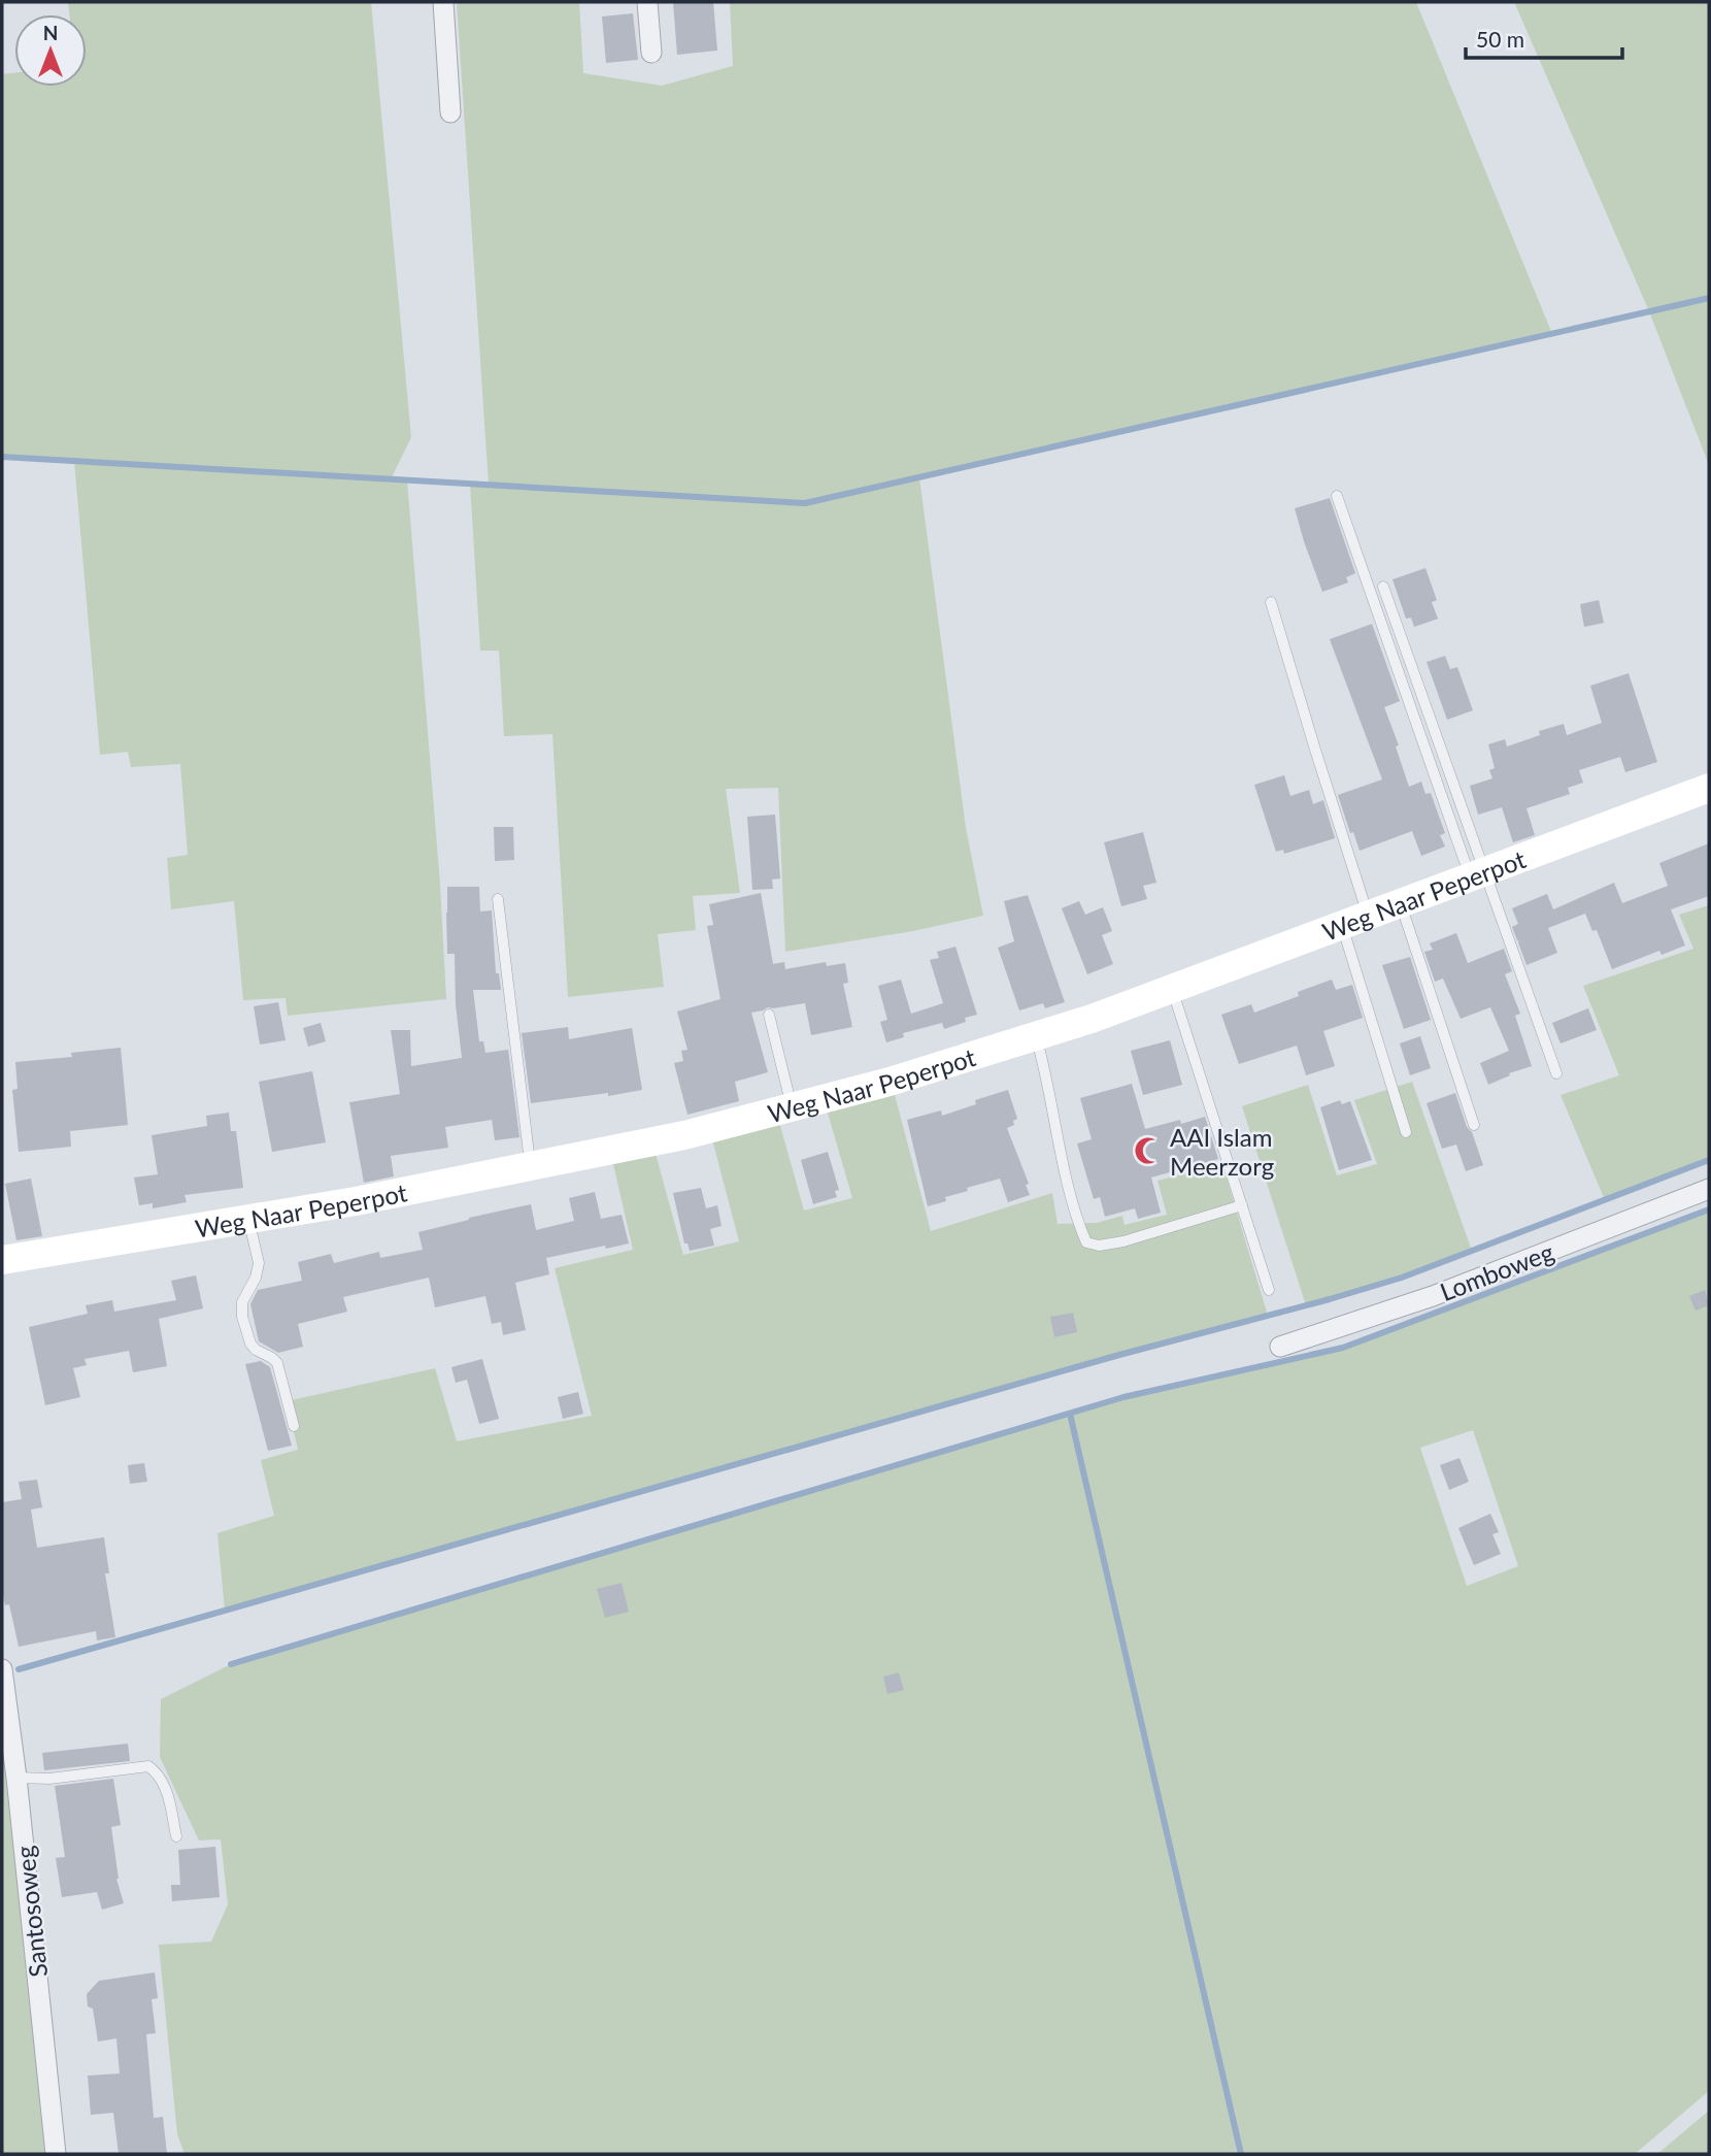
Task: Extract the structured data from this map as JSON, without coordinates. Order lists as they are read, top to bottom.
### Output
{
  "streets": {
    "street": ["Weg Naar Peperpot", "Lomboweg", "Santosoweg"]
  },
  "places": {
    "mosque": ["AAI Islam Meerzorg"]
  },
  "scale_bar": "50 m",
  "north": "top"
}
